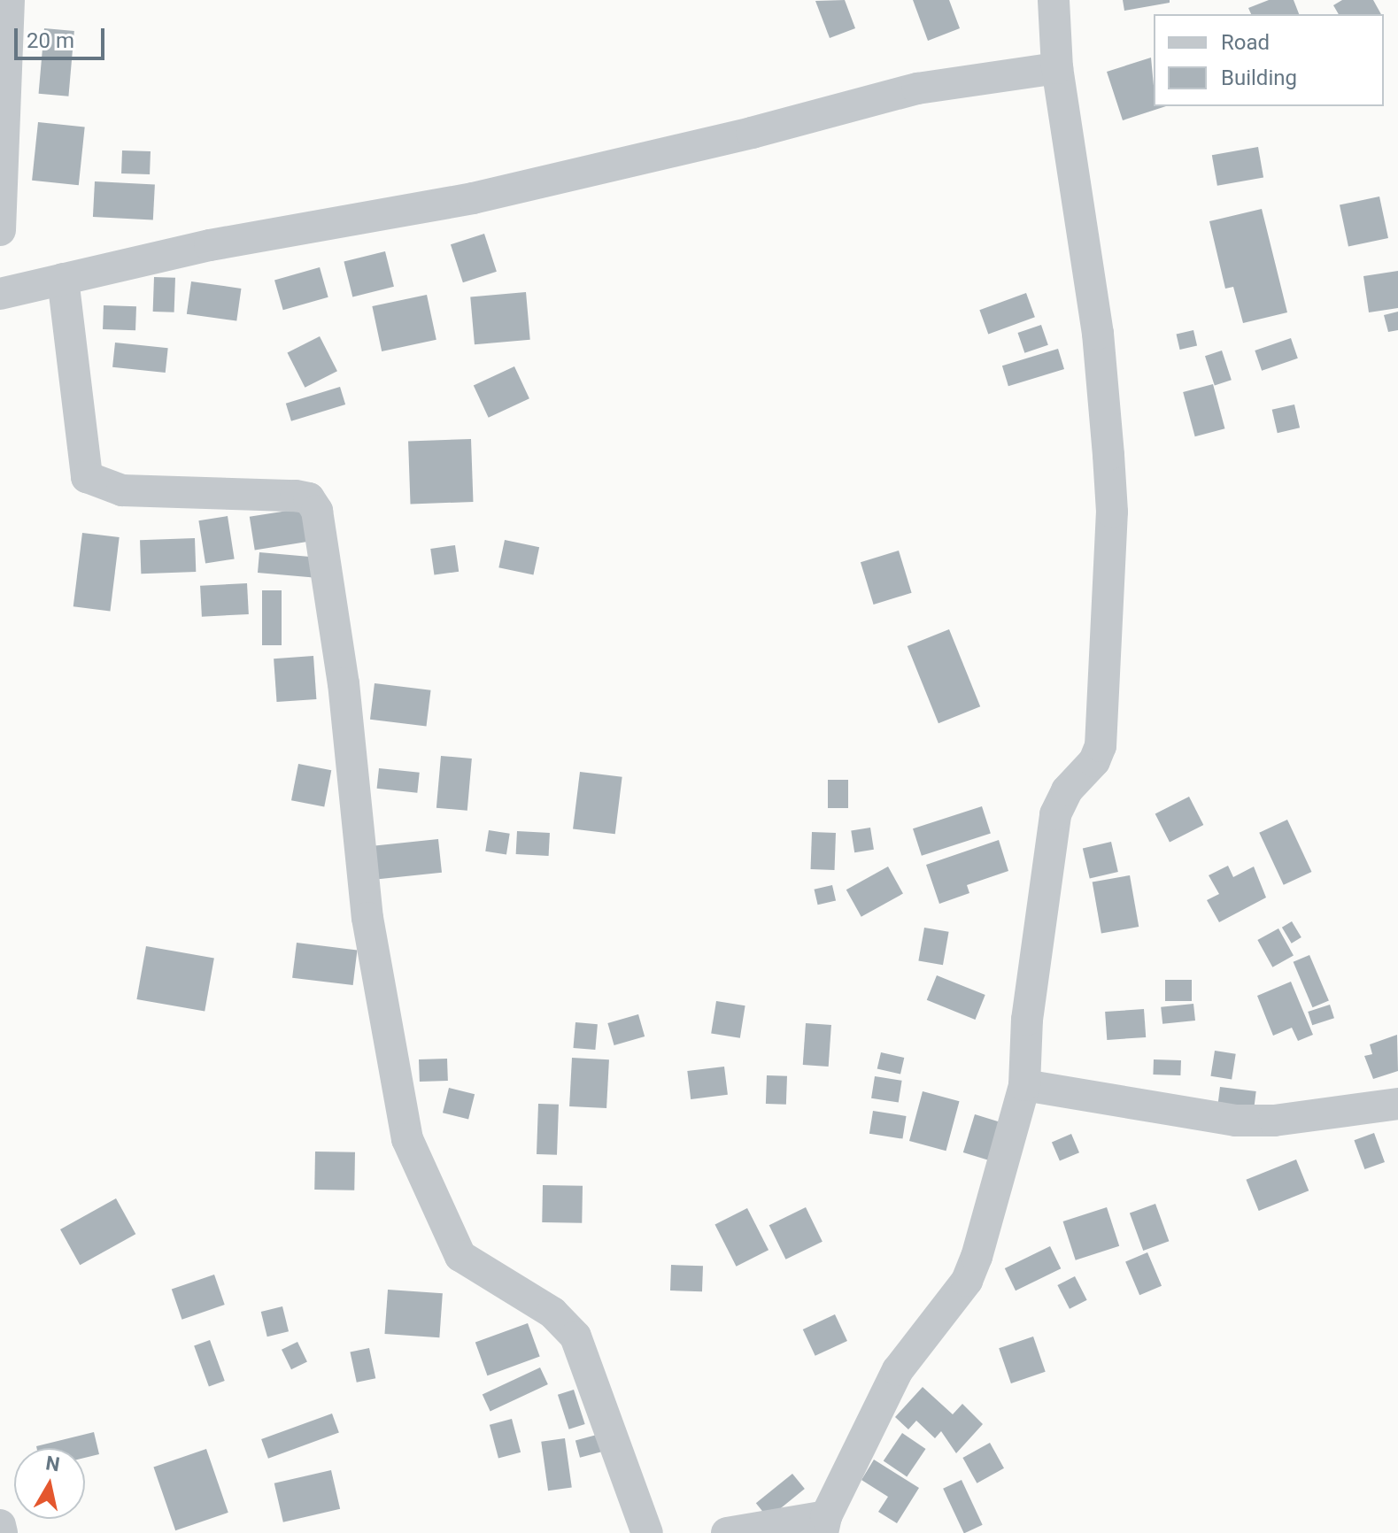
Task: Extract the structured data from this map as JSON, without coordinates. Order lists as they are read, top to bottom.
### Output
{
  "legend": ["Road", "Building"],
  "scale_bar": "20 m",
  "north": "top"
}
